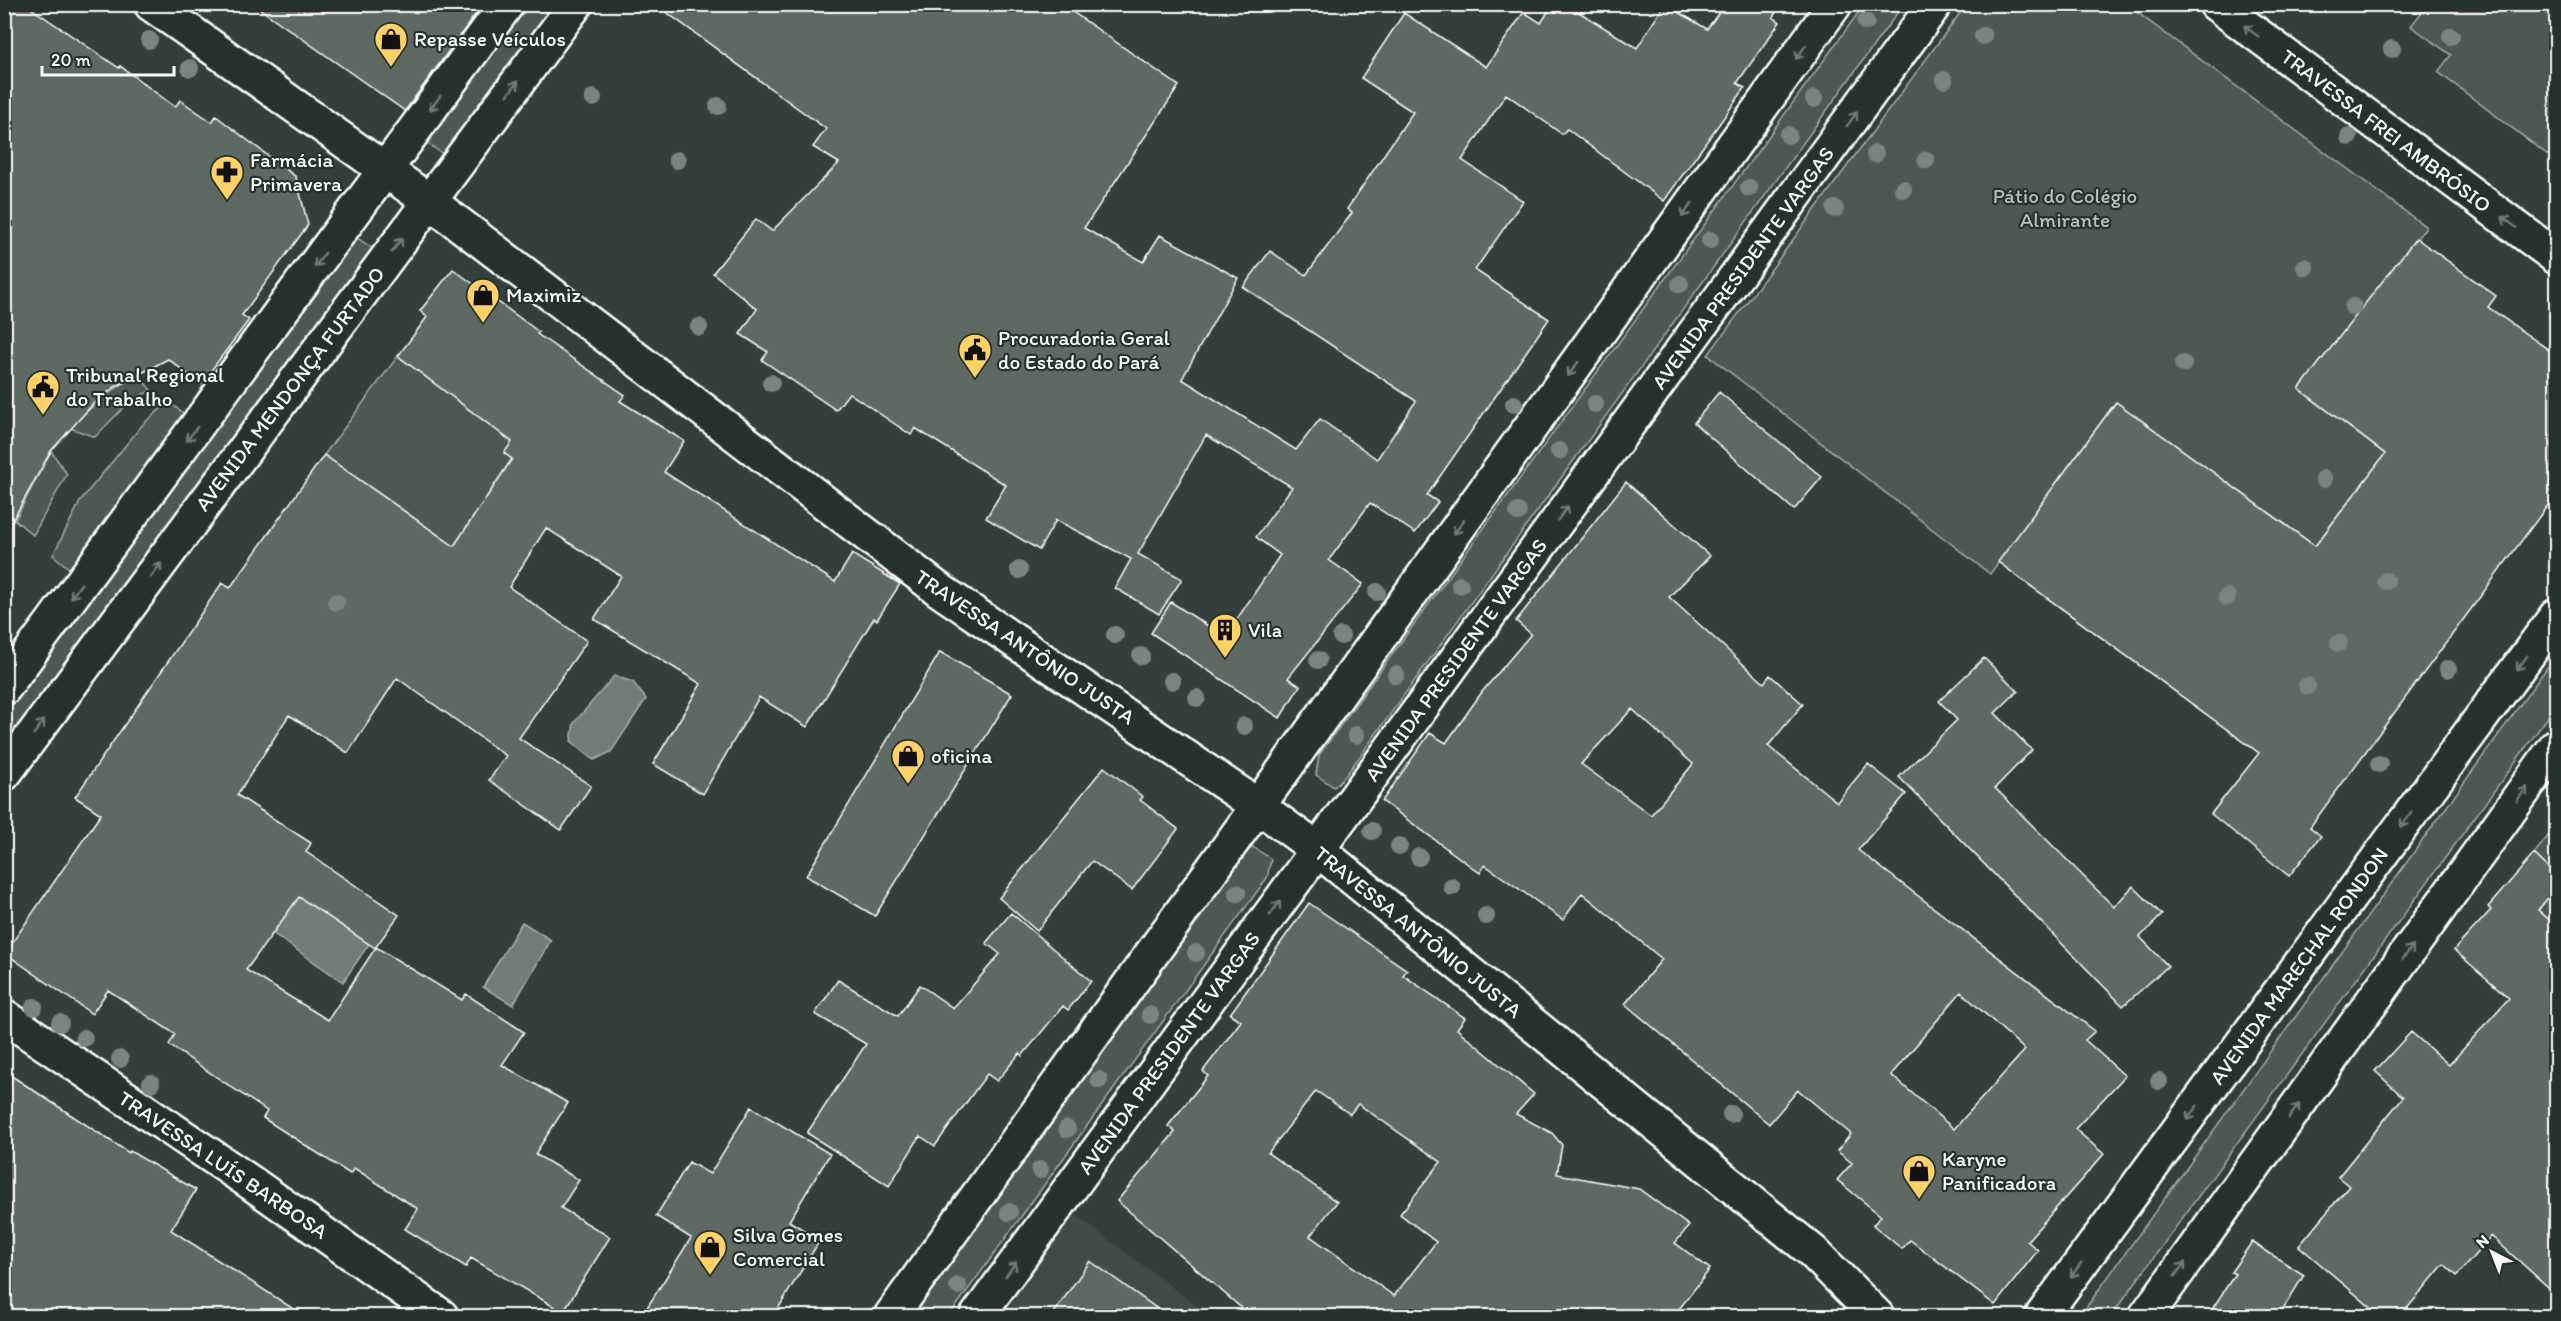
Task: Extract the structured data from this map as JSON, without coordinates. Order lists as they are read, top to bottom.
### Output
{
  "streets": {
    "street": [
      "TRAVESSA FREI AMBRÓSIO",
      "AVENIDA PRESIDENTE VARGAS",
      "AVENIDA MENDONÇA FURTADO",
      "TRAVESSA ANTÔNIO JUSTA",
      "AVENIDA MARECHAL RONDON",
      "TRAVESSA LUÍS BARBOSA"
    ]
  },
  "crossings": [
    ["AVENIDA PRESIDENTE VARGAS", "TRAVESSA ANTÔNIO JUSTA"],
    ["AVENIDA MENDONÇA FURTADO", "TRAVESSA ANTÔNIO JUSTA"]
  ],
  "one_way": ["TRAVESSA FREI AMBRÓSIO"],
  "parks": ["Pátio do Colégio Almirante"],
  "places": {
    "shop": [
      "Repasse Veículos",
      "Maximiz",
      "oficina",
      "Karyne Panificadora",
      "Silva Gomes Comercial"
    ],
    "pharmacy": ["Farmácia Primavera"],
    "public building": ["Procuradoria Geral do Estado do Pará", "Tribunal Regional do Trabalho"],
    "building": ["Vila"]
  },
  "scale_bar": "20 m",
  "north": "top left"
}
